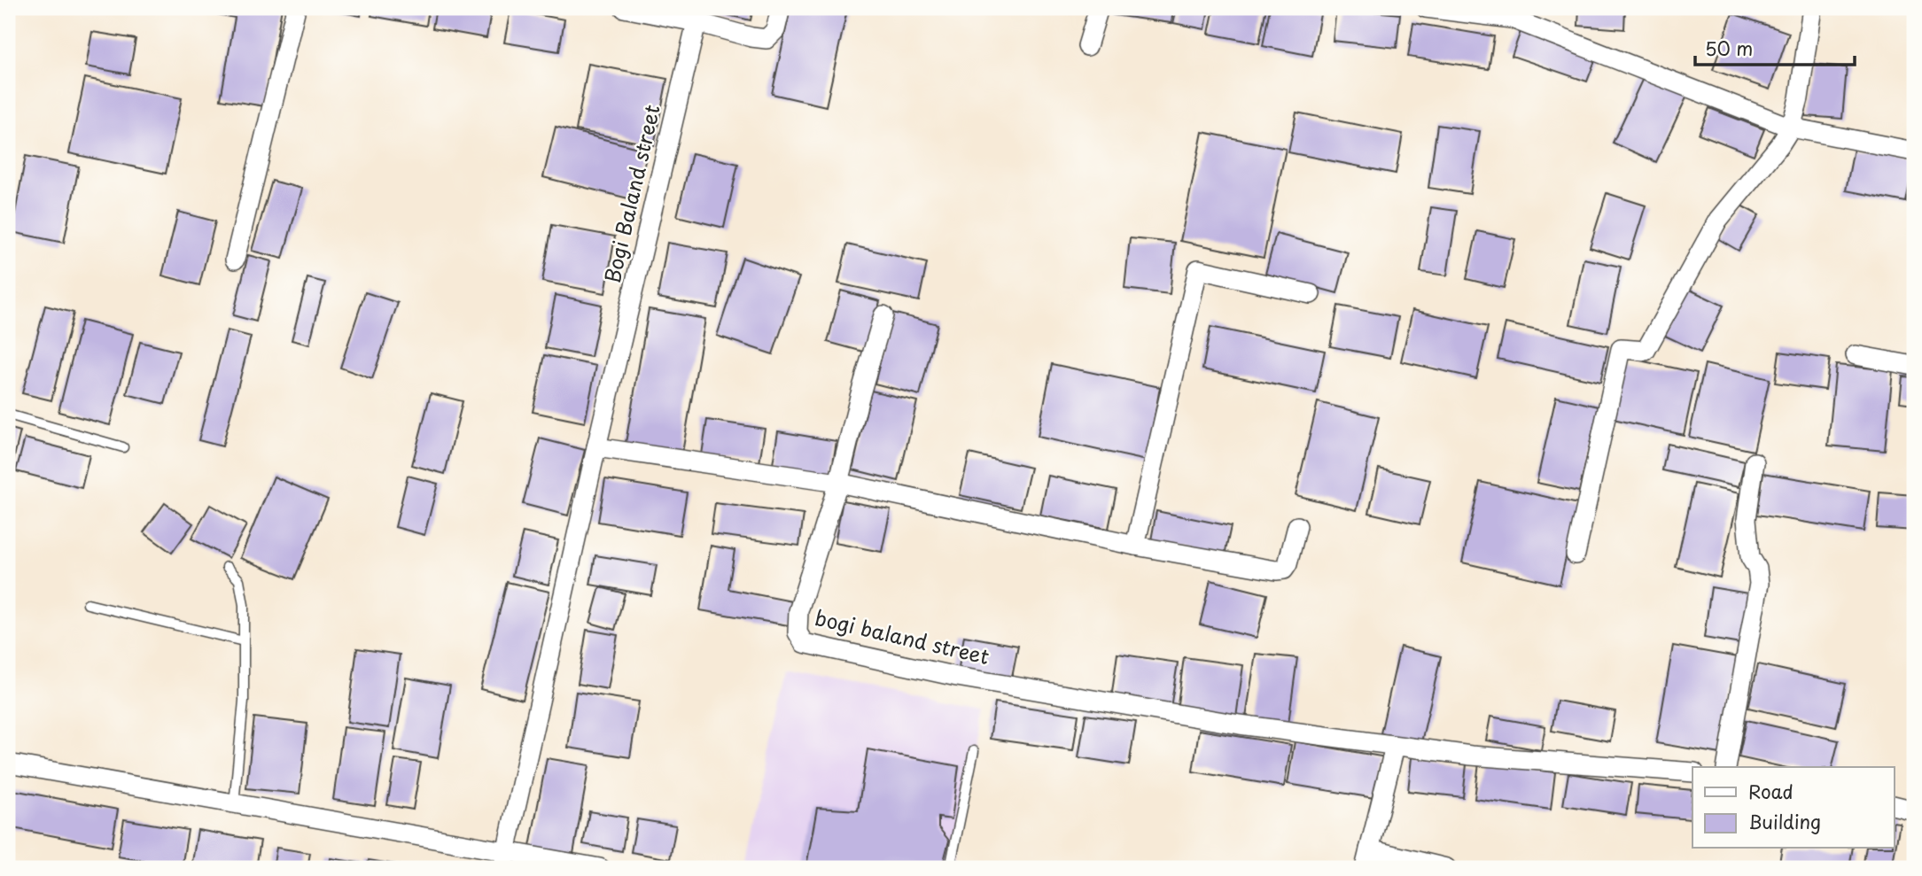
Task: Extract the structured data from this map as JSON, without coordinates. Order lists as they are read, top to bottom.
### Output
{
  "streets": {
    "street": ["Bogi Baland street", "bogi baland street"]
  },
  "legend": ["Road", "Building"],
  "scale_bar": "50 m"
}
